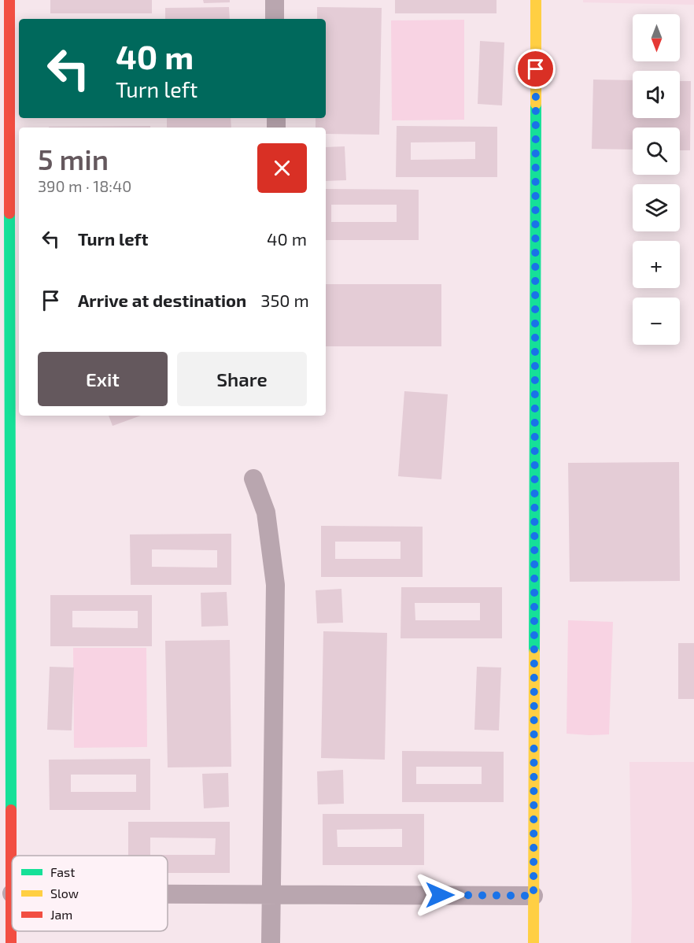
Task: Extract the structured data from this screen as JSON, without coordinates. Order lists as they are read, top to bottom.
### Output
{
  "legend": ["Fast", "Slow", "Jam"],
  "north": "bottom",
  "page": {
    "map_buttons": ["+", "−"],
    "turn": ["40 m", "Turn left"],
    "heading": ["5 min", "390 m · 18:40"],
    "list": [
      {
        "name": "Turn left",
        "value": "40 m"
      },
      {
        "name": "Arrive at destination",
        "value": "350 m"
      }
    ],
    "buttons": ["Exit", "Share"]
  }
}
